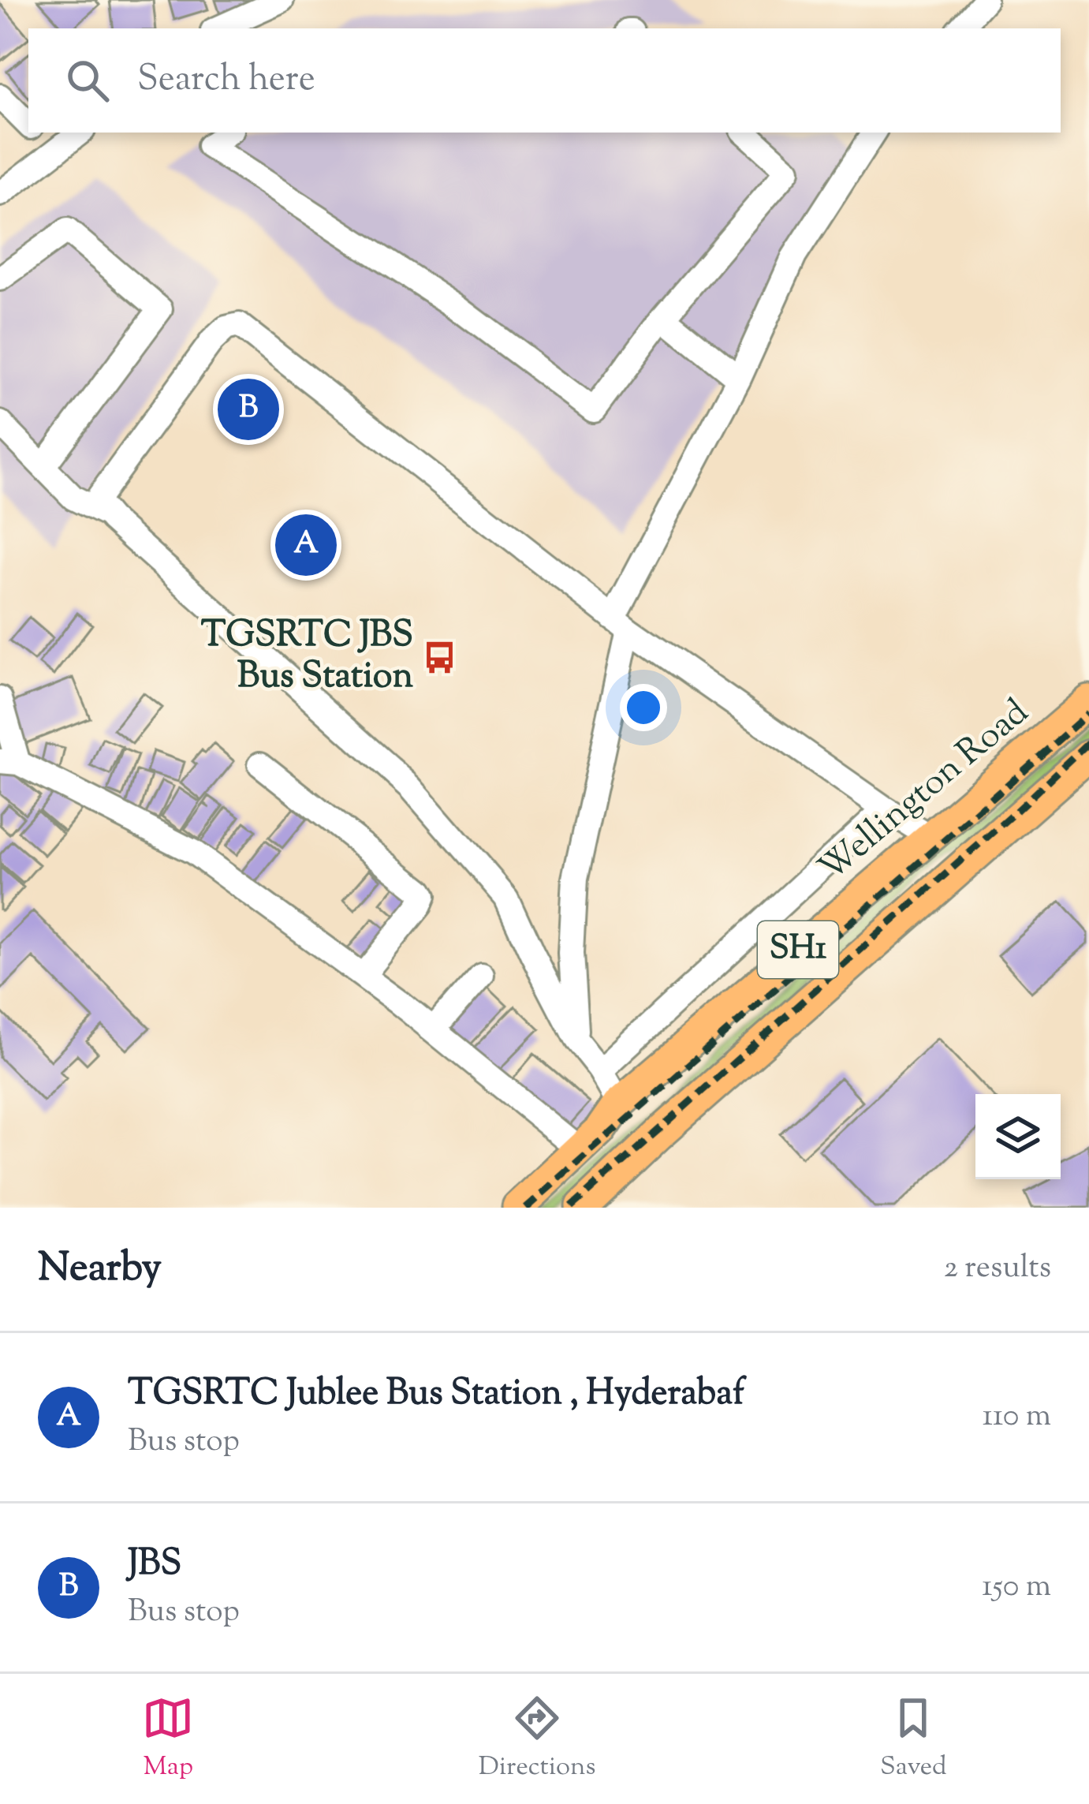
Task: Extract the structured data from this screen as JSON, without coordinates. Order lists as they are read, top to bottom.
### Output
{
  "streets": {
    "main road": ["Wellington Road", "SH1"]
  },
  "places": {
    "bus stop": ["TGSRTC JBS Bus Station"]
  },
  "page": {
    "search": "Search here",
    "pins": ["B", "A"],
    "heading": ["Nearby", "2 results"],
    "list": [
      {
        "mark": "A",
        "name": "TGSRTC Jublee Bus Station , Hyderabaf",
        "note": "Bus stop",
        "value": "110 m"
      },
      {
        "mark": "B",
        "name": "JBS",
        "note": "Bus stop",
        "value": "150 m"
      }
    ],
    "nav": ["Map", "Directions", "Saved"]
  }
}
